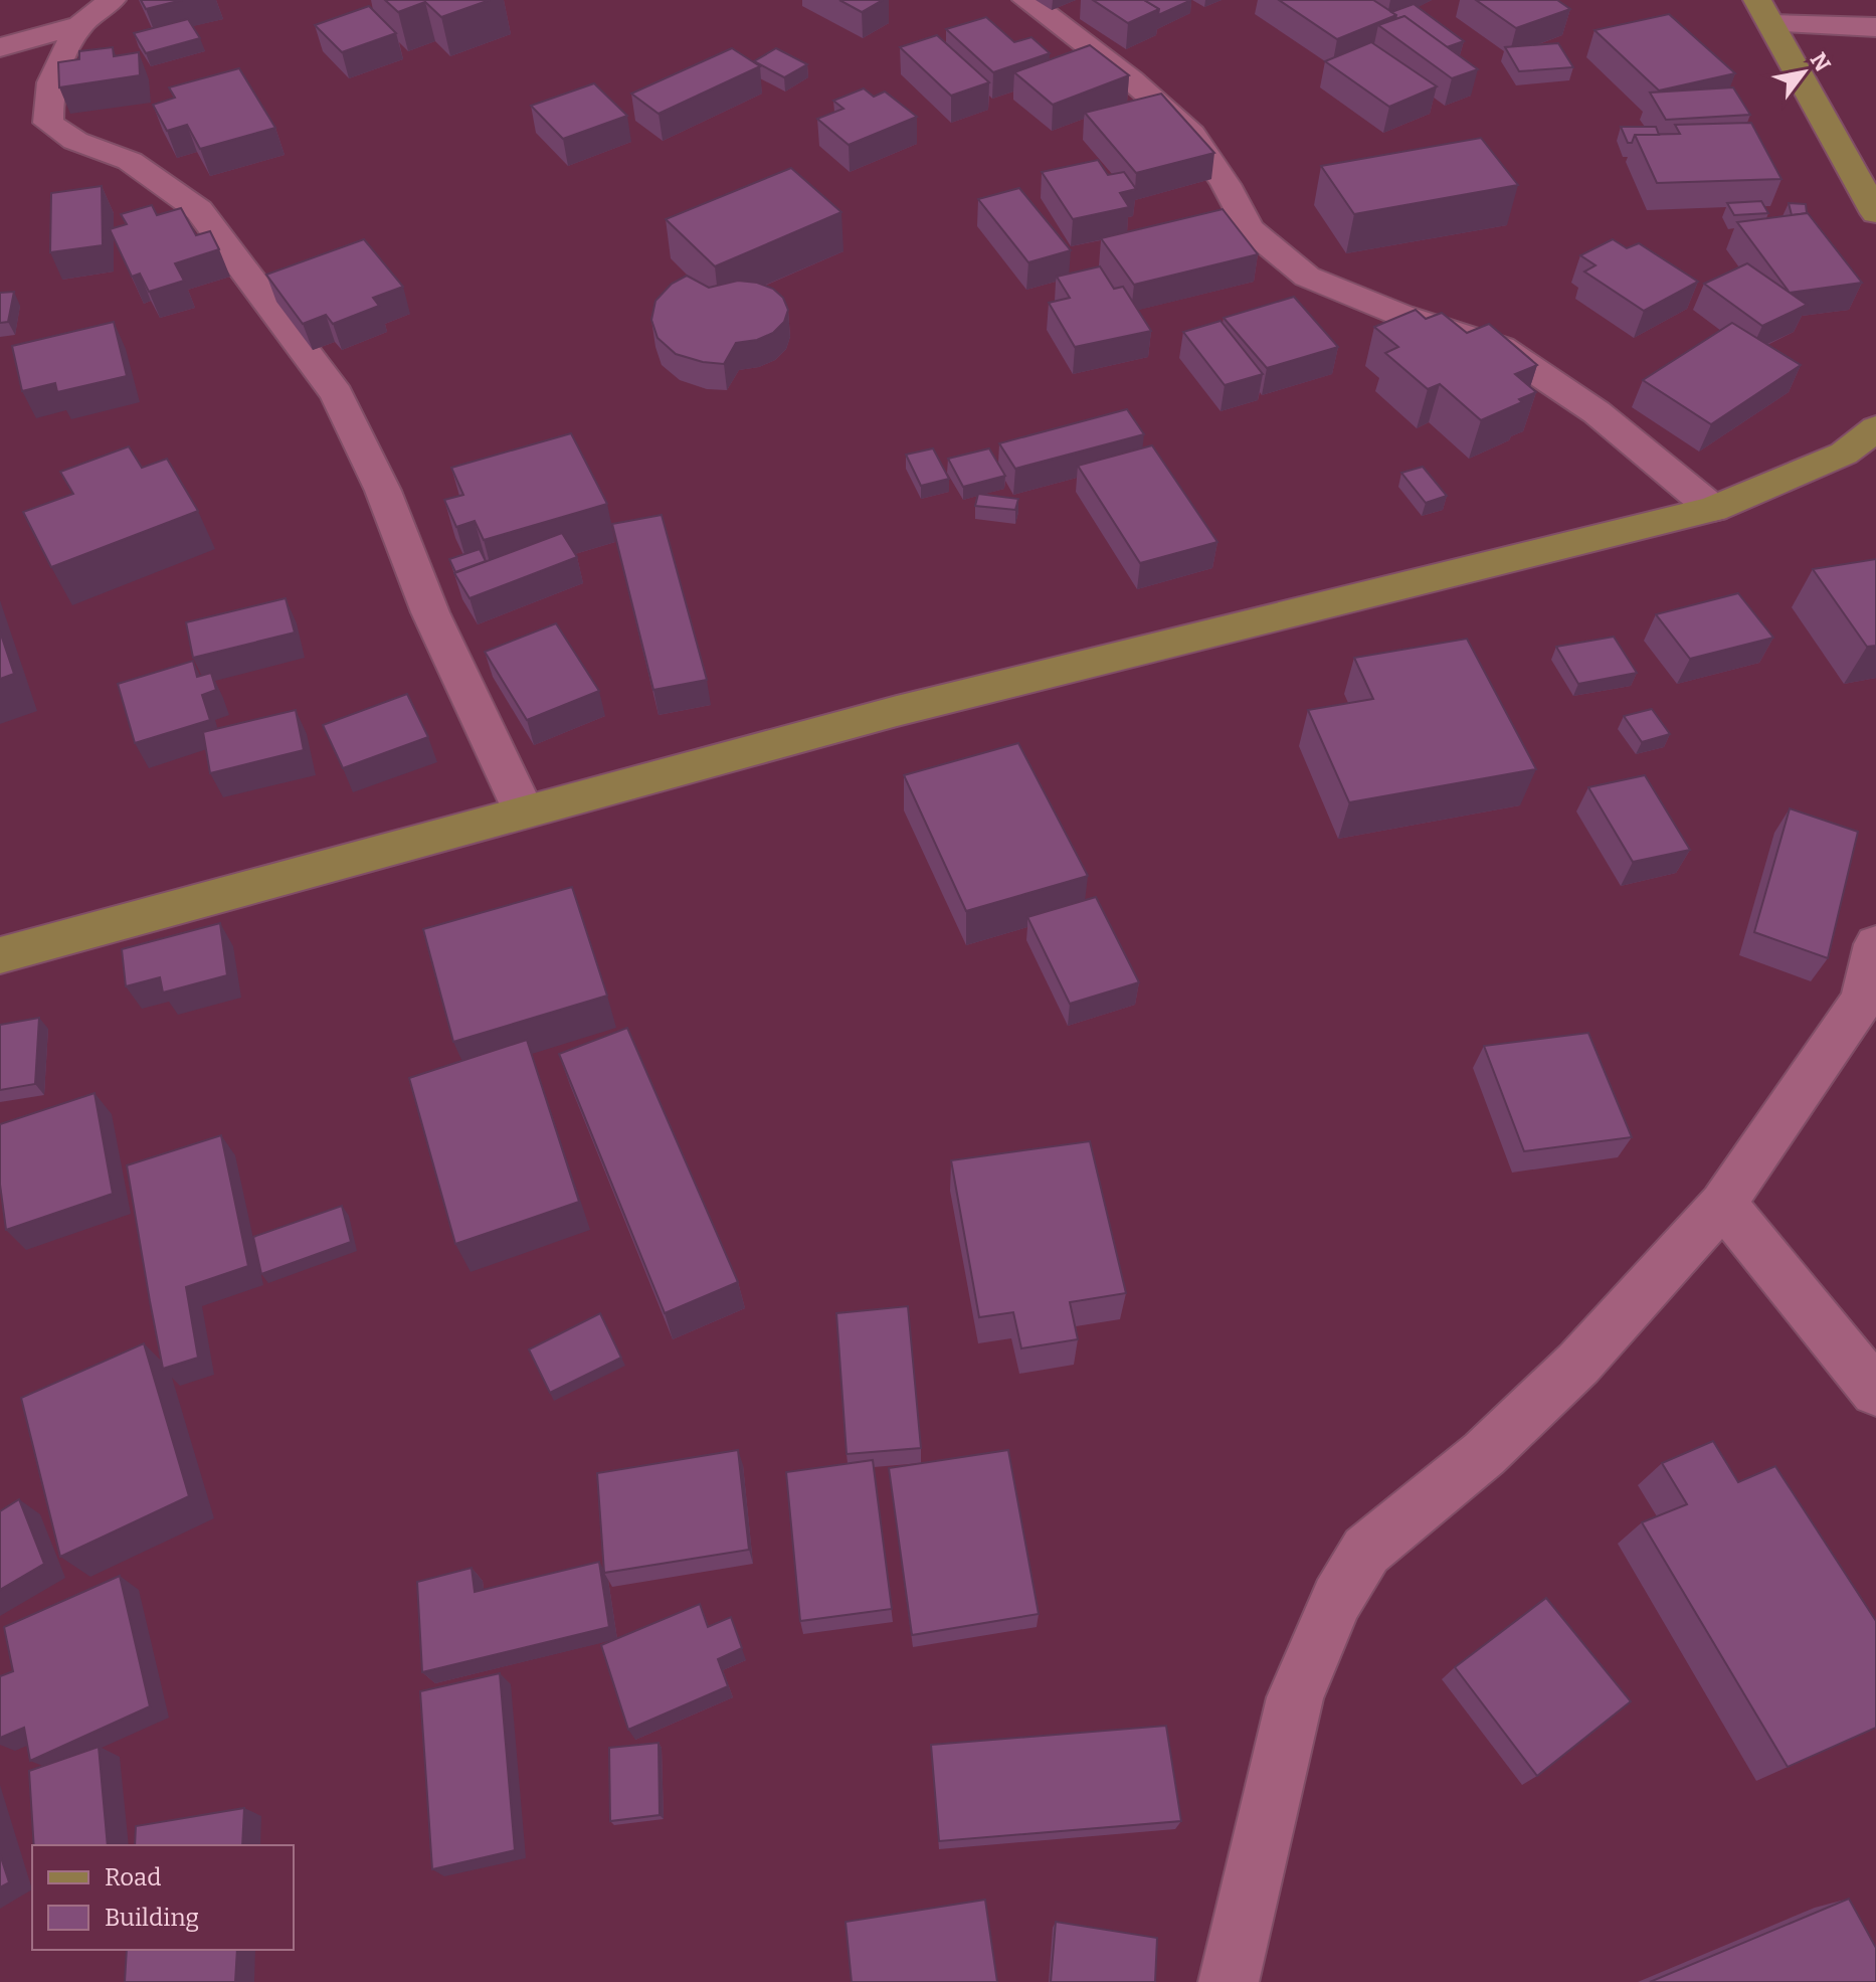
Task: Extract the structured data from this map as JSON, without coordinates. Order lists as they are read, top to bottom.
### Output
{
  "legend": ["Road", "Building"],
  "north": "top right"
}
